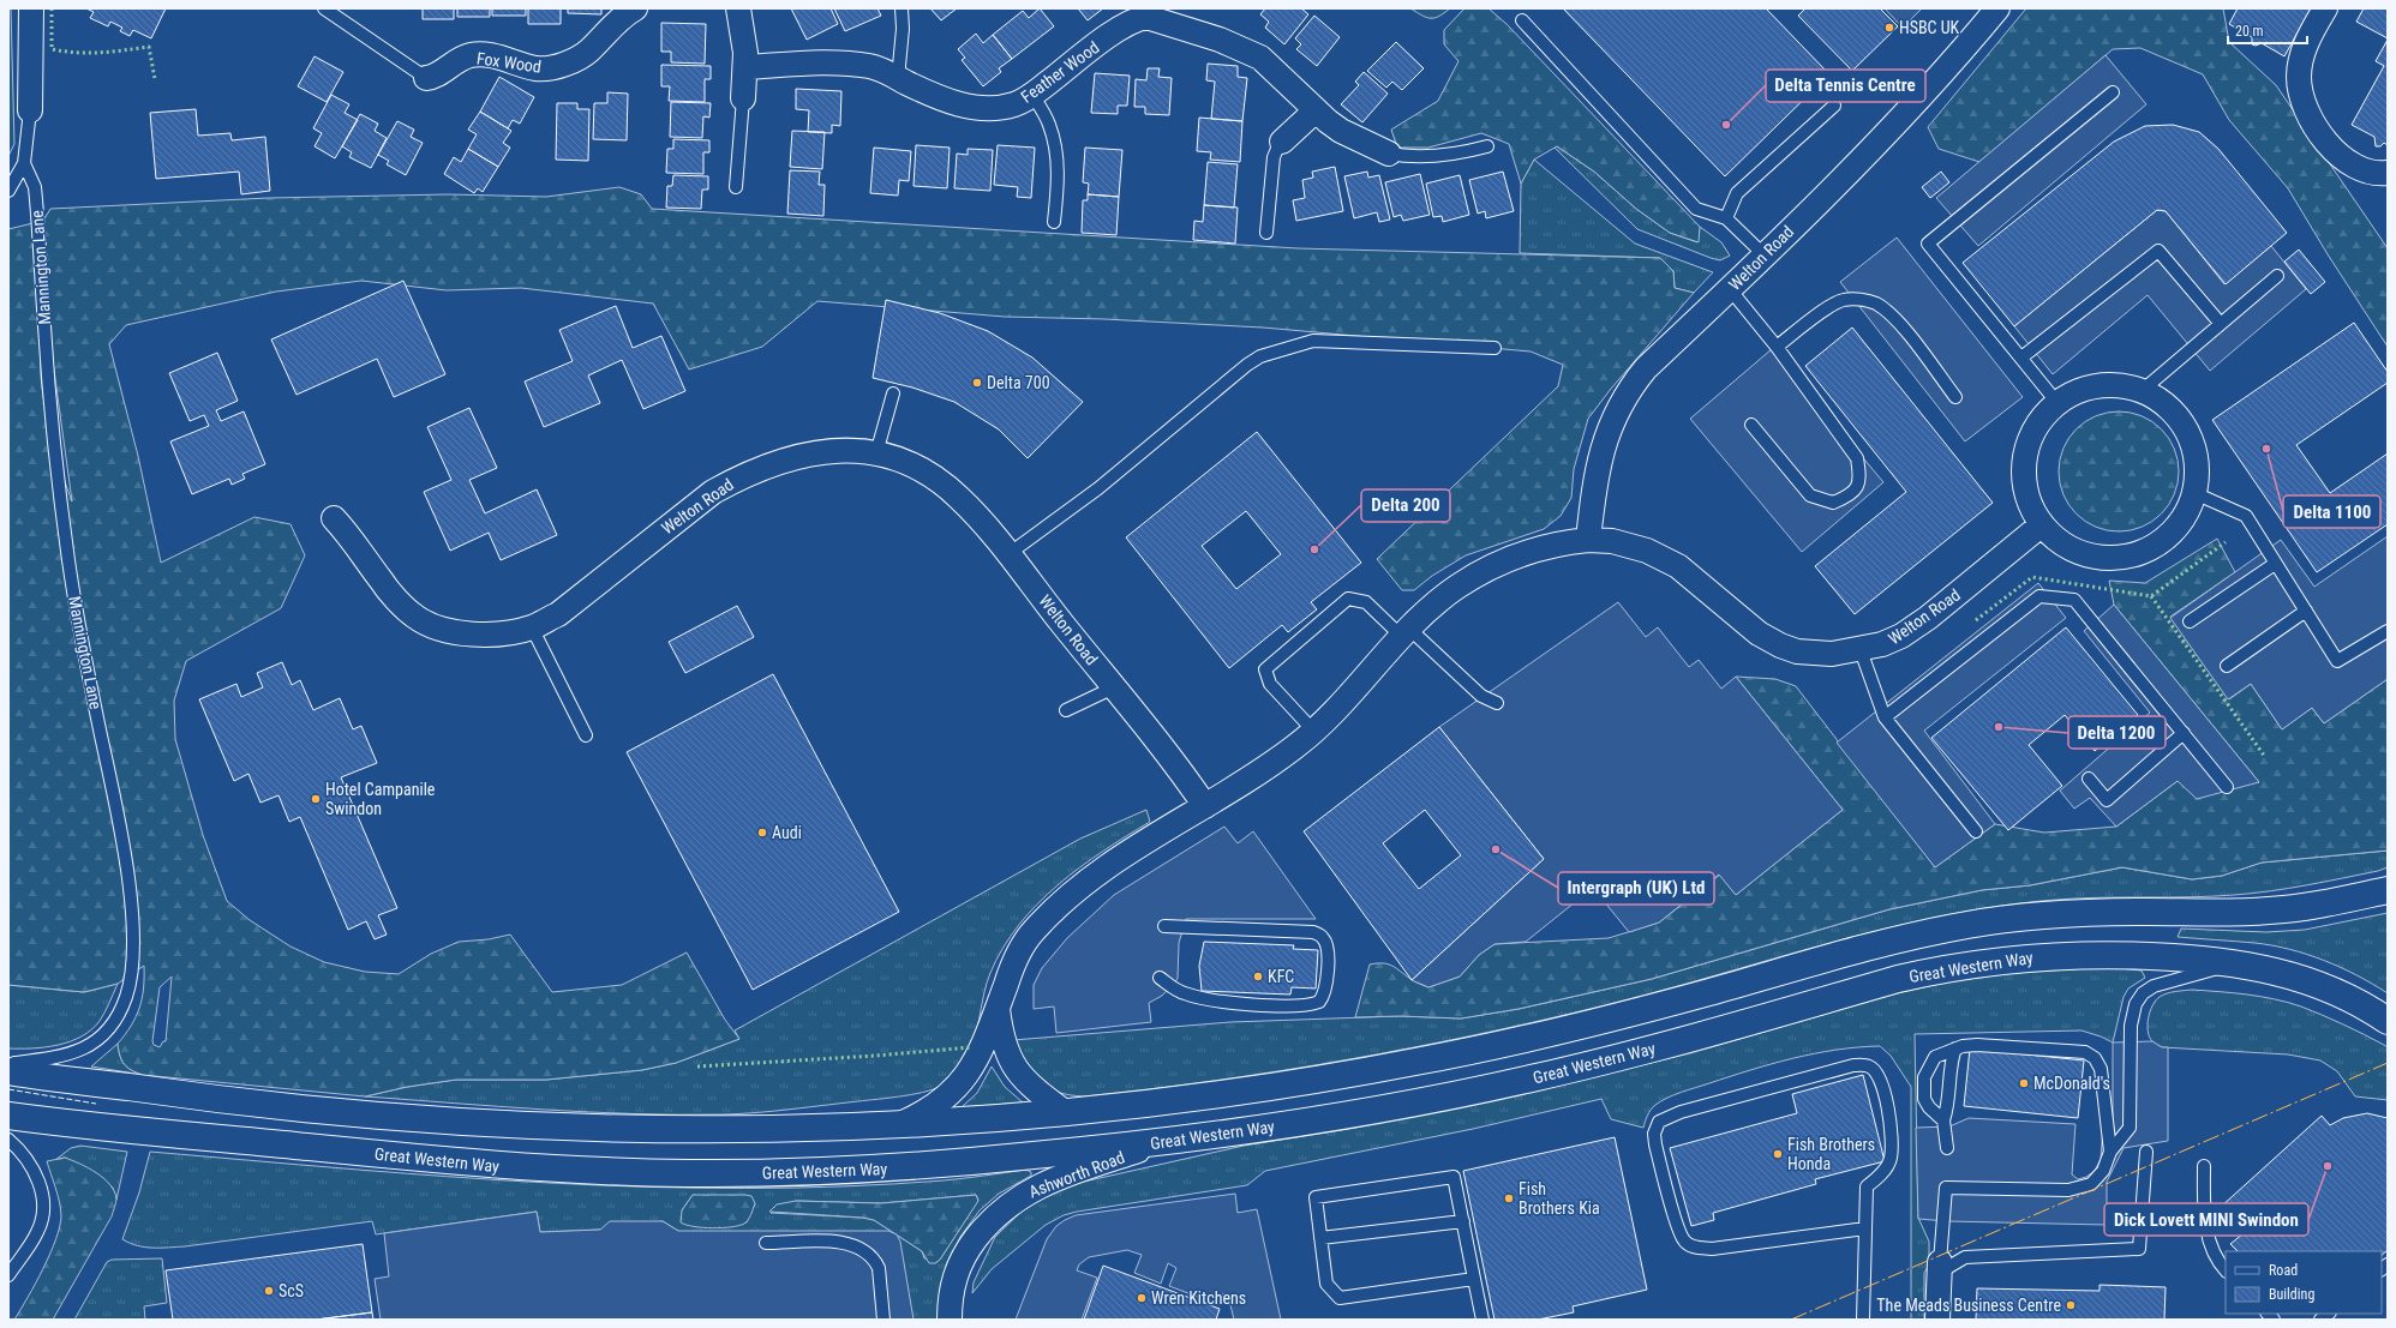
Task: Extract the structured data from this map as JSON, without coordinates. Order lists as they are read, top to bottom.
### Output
{
  "streets": {
    "main road": ["Great Western Way"],
    "street": [
      "Fox Wood",
      "Feather Wood",
      "Welton Road",
      "Ashworth Road"
    ],
    "lane": ["Mannington Lane"]
  },
  "crossings": [
    ["Great Western Way", "Ashworth Road"]
  ],
  "places": [
    "HSBC UK",
    "Delta Tennis Centre",
    "Delta 700",
    "Delta 1100",
    "Delta 200",
    "Delta 1200",
    "Hotel Campanile Swindon",
    "Audi",
    "Intergraph (UK) Ltd",
    "KFC",
    "McDonald's",
    "Fish Brothers Honda",
    "Dick Lovett MINI Swindon",
    "Fish Brothers Kia",
    "ScS",
    "Wren Kitchens",
    "The Meads Business Centre"
  ],
  "legend": ["Road", "Building"],
  "scale_bar": "20 m"
}
